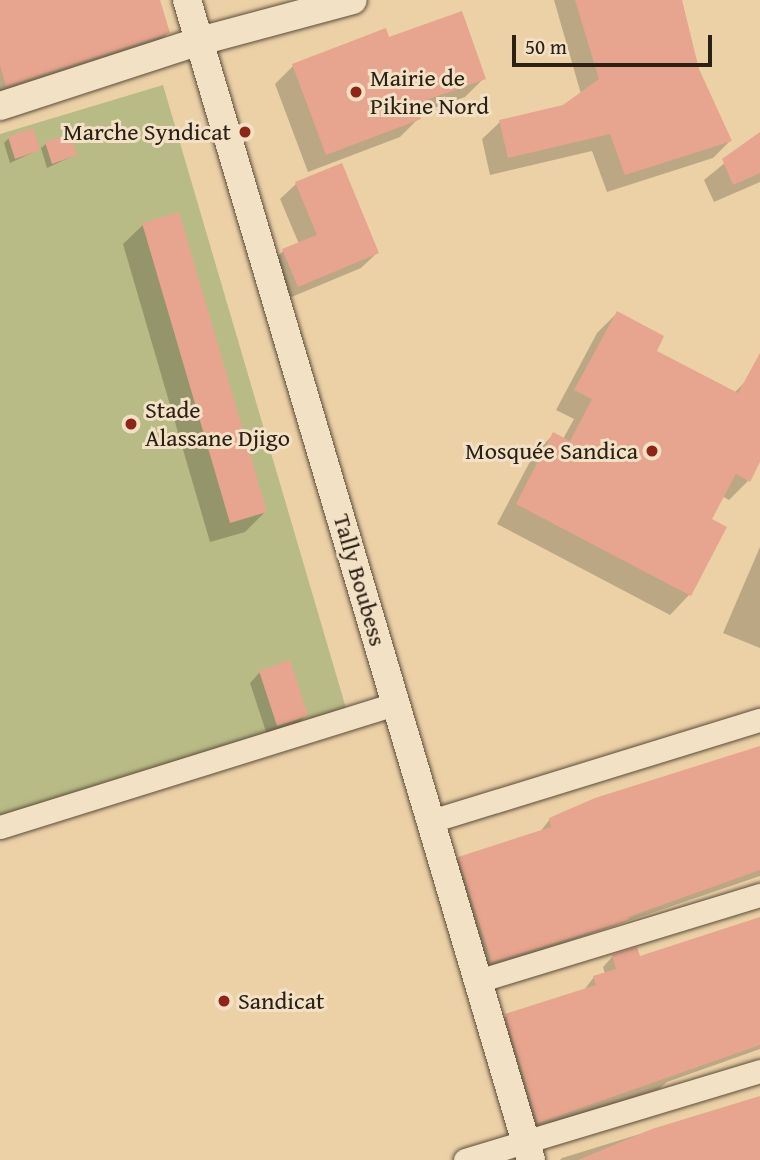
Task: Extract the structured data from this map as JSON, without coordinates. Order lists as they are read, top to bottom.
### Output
{
  "streets": {
    "street": ["Tally Boubess"]
  },
  "places": [
    "Mairie de Pikine Nord",
    "Marche Syndicat",
    "Stade Alassane Djigo",
    "Mosquée Sandica",
    "Sandicat"
  ],
  "scale_bar": "50 m"
}
